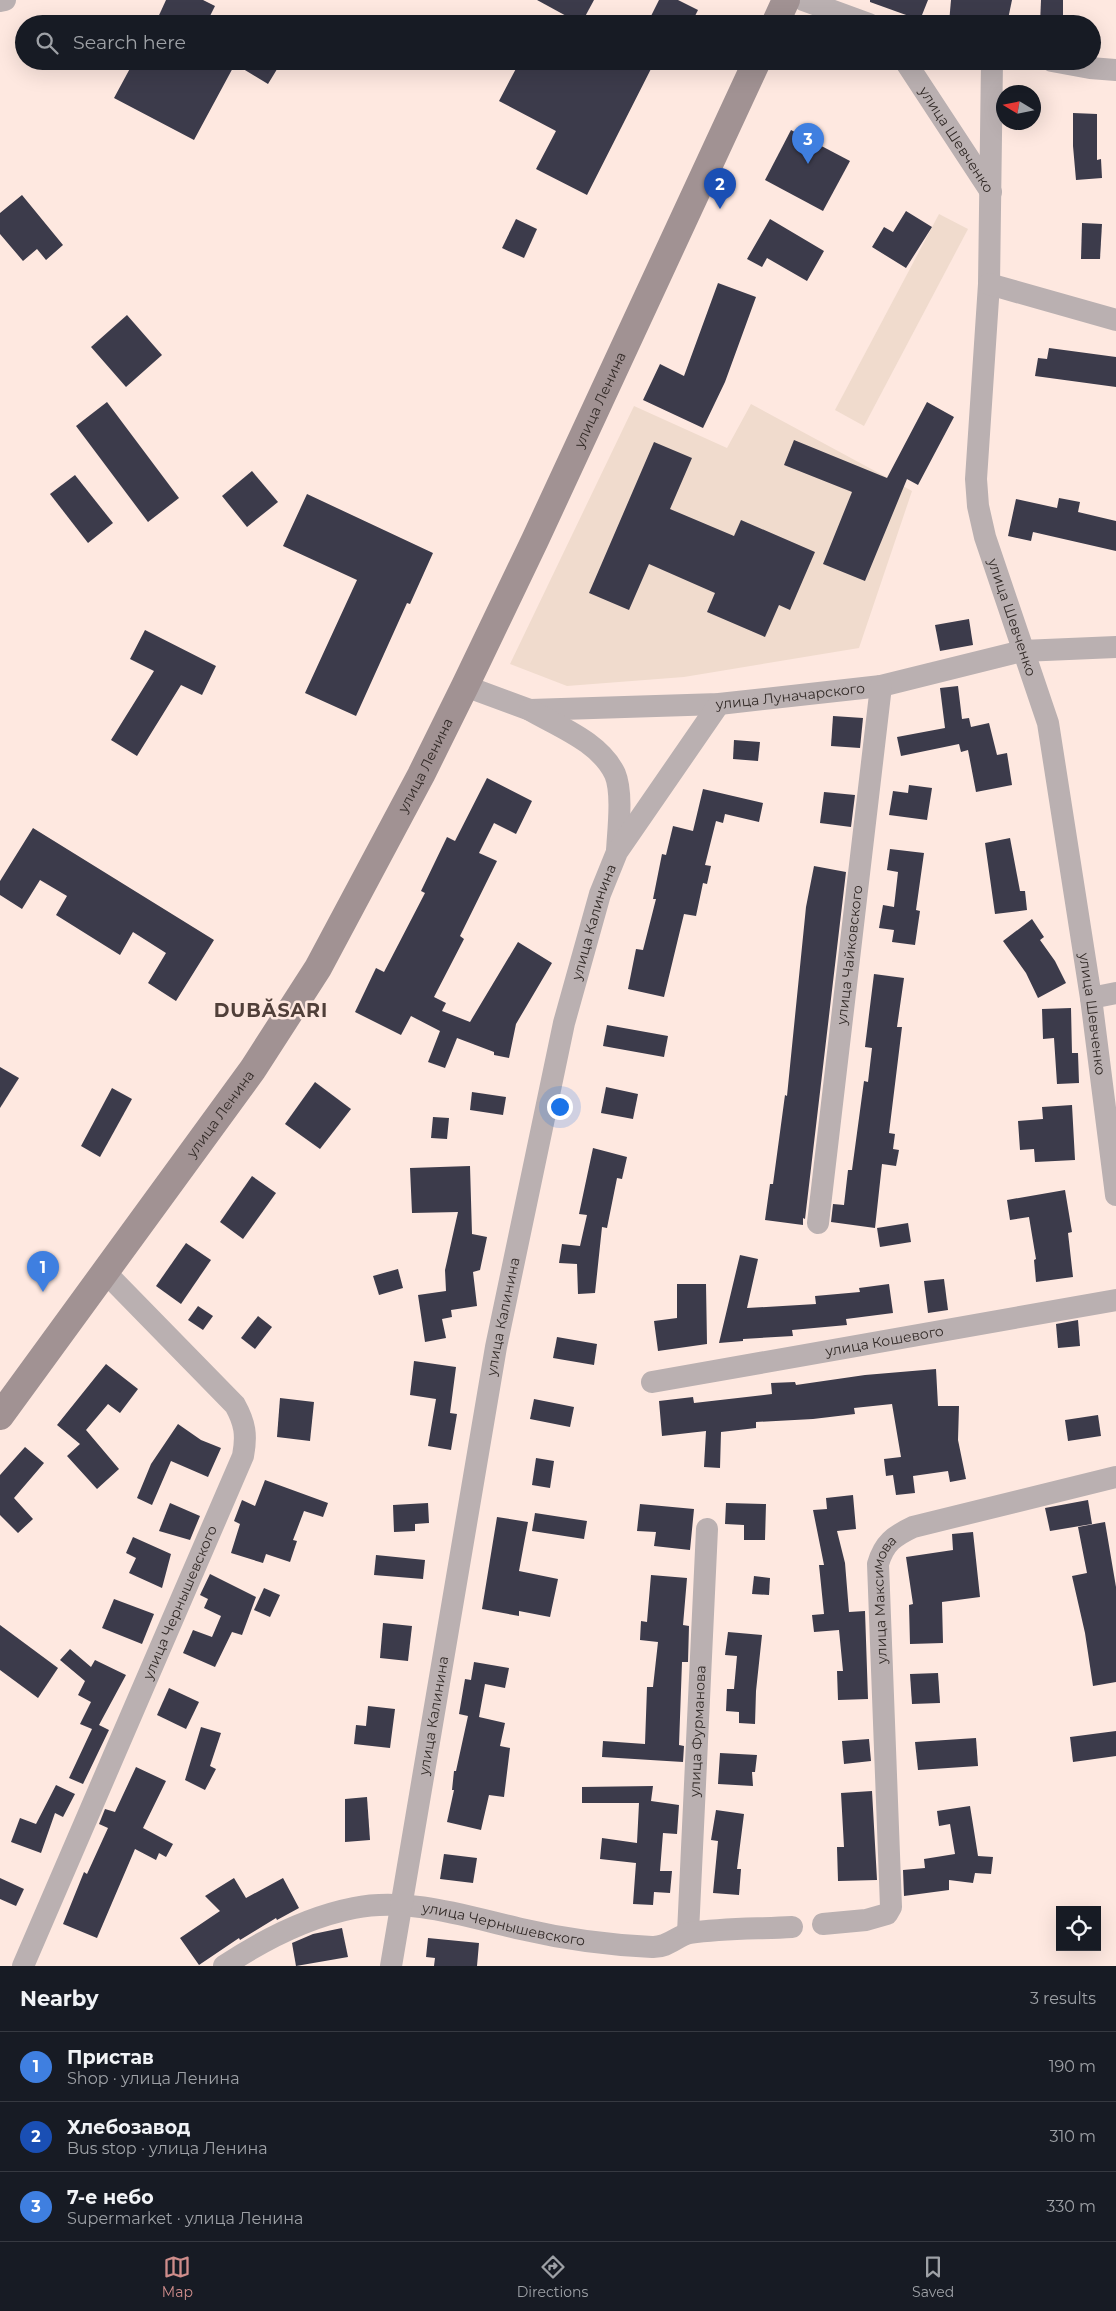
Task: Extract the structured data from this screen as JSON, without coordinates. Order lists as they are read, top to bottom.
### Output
{
  "streets": {
    "street": [
      "улица Шевченко",
      "улица Ленина",
      "улица Луначарского",
      "улица Калинина",
      "улица Чайковского",
      "улица Кошевого",
      "улица Чернышевского",
      "улица Максимова",
      "улица Фурманова"
    ]
  },
  "crossings": [
    ["улица Шевченко", "улица Луначарского"],
    ["улица Ленина", "улица Луначарского"],
    ["улица Ленина", "улица Чернышевского"],
    ["улица Луначарского", "улица Калинина"],
    ["улица Луначарского", "улица Чайковского"],
    ["улица Калинина", "улица Чернышевского"],
    ["улица Чернышевского", "улица Фурманова"]
  ],
  "districts": ["DUBĂSARI"],
  "north": "left",
  "page": {
    "search": "Search here",
    "pins": ["3", "2", "1"],
    "heading": ["Nearby", "3 results"],
    "list": [
      {
        "mark": "1",
        "name": "Пристав",
        "note": "Shop · улица Ленина",
        "value": "190 m"
      },
      {
        "mark": "2",
        "name": "Хлебозавод",
        "note": "Bus stop · улица Ленина",
        "value": "310 m"
      },
      {
        "mark": "3",
        "name": "7-е небо",
        "note": "Supermarket · улица Ленина",
        "value": "330 m"
      }
    ],
    "nav": ["Map", "Directions", "Saved"]
  }
}
